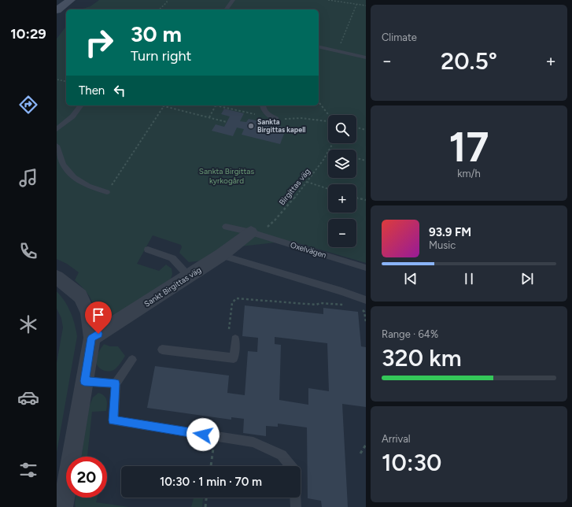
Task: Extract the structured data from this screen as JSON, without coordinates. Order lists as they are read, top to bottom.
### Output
{
  "streets": {
    "street": ["Sankt Birgittas väg"],
    "lane": ["Oxelvägen"],
    "path": ["Birgittas väg"]
  },
  "crossings": [
    ["Birgittas väg", "Oxelvägen"],
    ["Birgittas väg", "Sankt Birgittas väg"],
    ["Oxelvägen", "Sankt Birgittas väg"]
  ],
  "parks": ["Sankta Birgittas kyrkogård"],
  "places": ["Sankta Birgittas kapell"],
  "page": {
    "tabs": "10:29",
    "tile": [
      "Climate",
      ["17", "km/h"],
      ["Range · 64%", "320 km"],
      ["Arrival", "10:30"]
    ],
    "turn": ["30 m", "Turn right"],
    "heat": ["−", "20.5°", "+"],
    "then": "Then",
    "map_buttons": ["+", "−"],
    "song": ["93.9 FM", "Music"],
    "limit": "20",
    "trip": "10:30 · 1 min · 70 m"
  }
}
